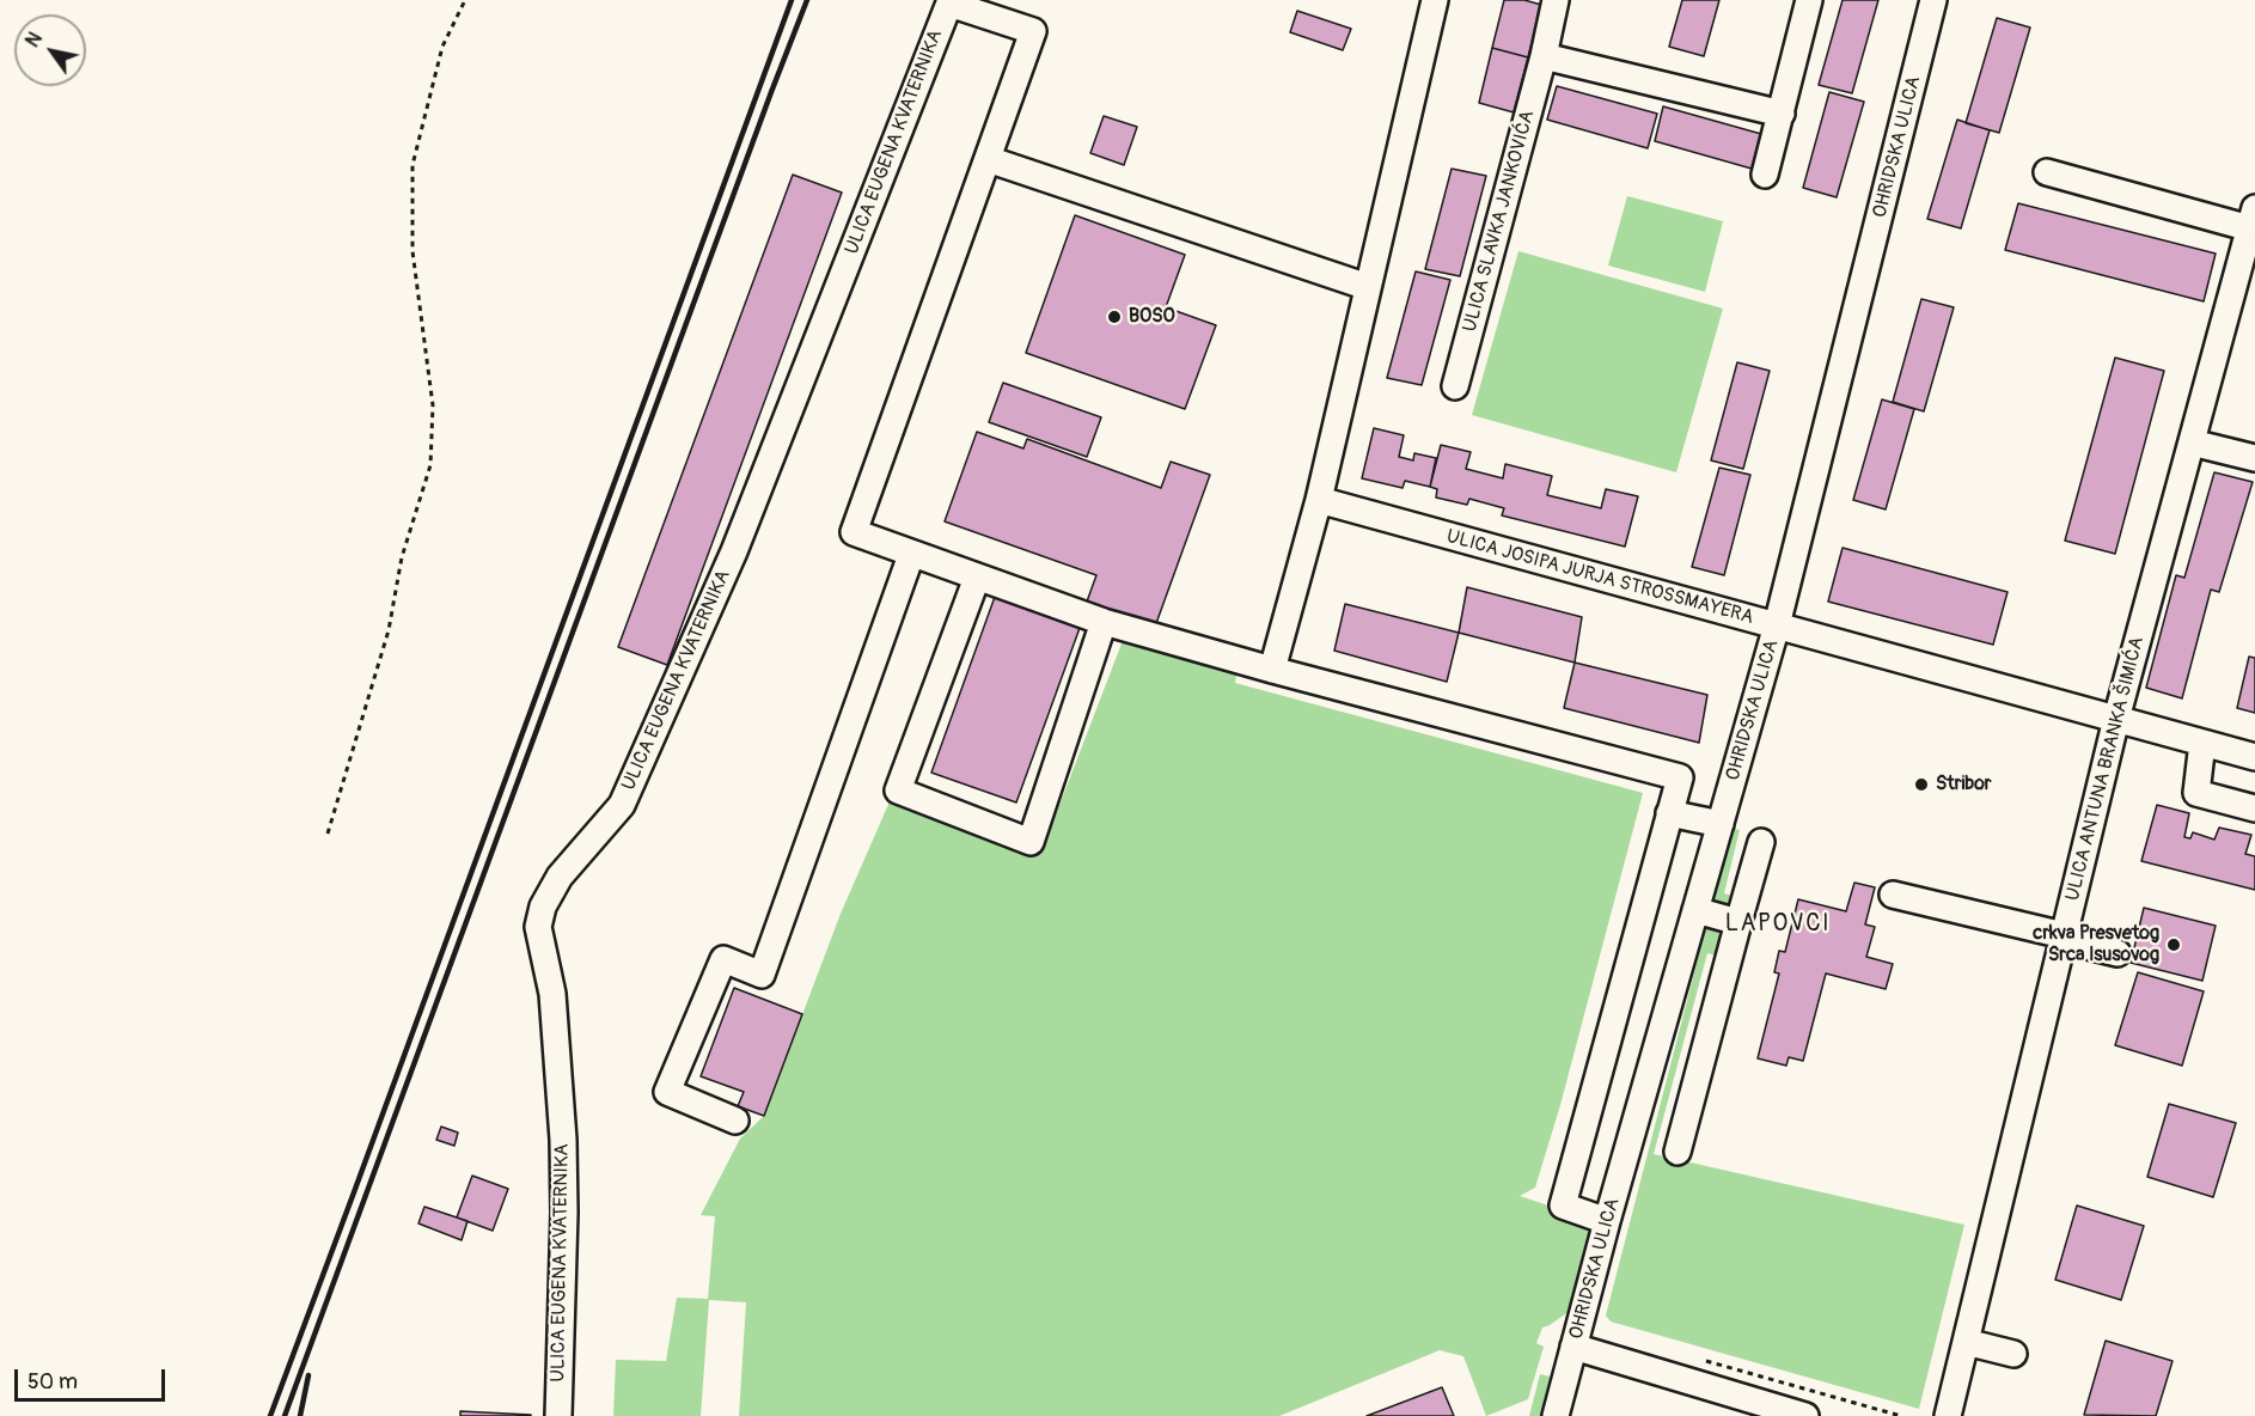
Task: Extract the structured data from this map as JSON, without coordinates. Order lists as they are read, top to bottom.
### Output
{
  "streets": {
    "street": [
      "ULICA EUGENA KVATERNIKA",
      "OHRIDSKA ULICA",
      "ULICA SLAVKA JANKOVIĆA",
      "ULICA JOSIPA JURJA STROSSMAYERA",
      "ULICA ANTUNA BRANKA ŠIMIĆA"
    ]
  },
  "crossings": [
    ["OHRIDSKA ULICA", "ULICA JOSIPA JURJA STROSSMAYERA"],
    ["ULICA JOSIPA JURJA STROSSMAYERA", "ULICA ANTUNA BRANKA ŠIMIĆA"]
  ],
  "districts": ["LAPOVCI"],
  "places": ["BOSO", "Stribor", "crkva Presvetog Srca Isusovog"],
  "scale_bar": "50 m",
  "north": "top left"
}
